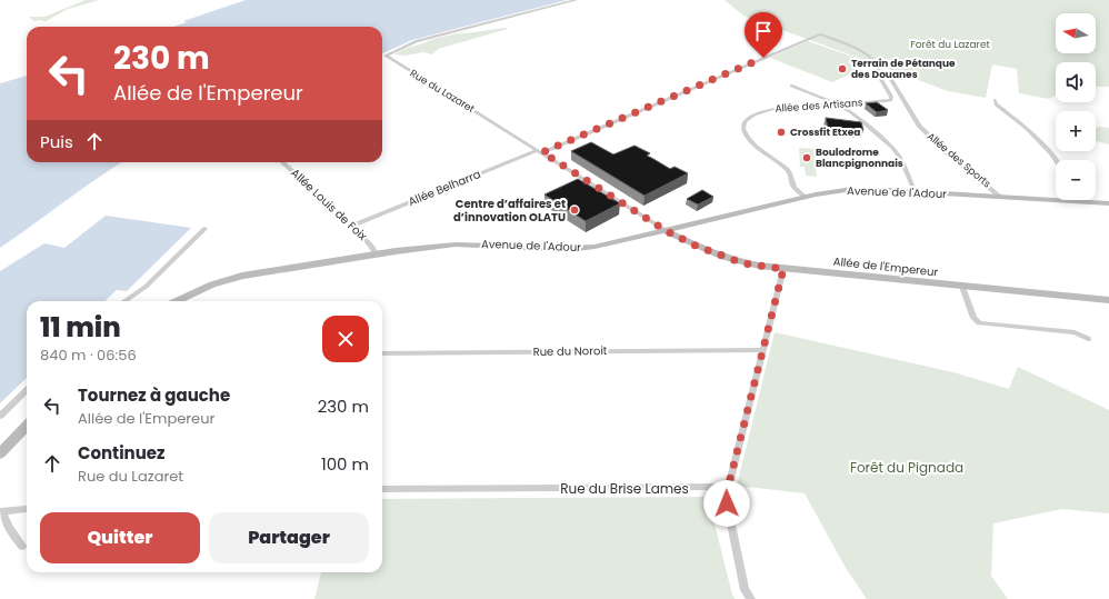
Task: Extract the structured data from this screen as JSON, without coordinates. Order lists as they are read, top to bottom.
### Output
{
  "streets": {
    "main road": ["Avenue de l'Adour", "Allée de l'Empereur"],
    "street": [
      "Rue du Lazaret",
      "Allée des Artisans",
      "Allée des Sports",
      "Allée Belharra",
      "Allée Louis de Foix",
      "Rue du Noroit",
      "Rue du Brise Lames"
    ]
  },
  "crossings": [
    ["Rue du Lazaret", "Allée Belharra"],
    ["Rue du Lazaret", "Avenue de l'Adour"],
    ["Rue du Lazaret", "Allée de l'Empereur"],
    ["Allée des Artisans", "Allée Belharra"],
    ["Allée des Artisans", "Avenue de l'Adour"],
    ["Allée des Sports", "Avenue de l'Adour"],
    ["Allée Belharra", "Allée Louis de Foix"],
    ["Avenue de l'Adour", "Allée Louis de Foix"],
    ["Avenue de l'Adour", "Allée de l'Empereur"]
  ],
  "parks": ["Forêt du Lazaret", "Forêt du Pignada"],
  "places": [
    "Terrain de Pétanque des Douanes",
    "Crossfit Etxea",
    "Boulodrome Blancpignonnais",
    "Centre d’affaires et d’innovation OLATU"
  ],
  "north": "left",
  "page": {
    "map_buttons": ["+", "−"],
    "turn": ["230 m", "Allée de l'Empereur"],
    "then": "Puis",
    "heading": ["11 min", "840 m · 06:56"],
    "list": [
      {
        "name": "Tournez à gauche",
        "note": "Allée de l'Empereur",
        "value": "230 m"
      },
      {
        "name": "Continuez",
        "note": "Rue du Lazaret",
        "value": "100 m"
      }
    ],
    "buttons": ["Quitter", "Partager"]
  }
}
